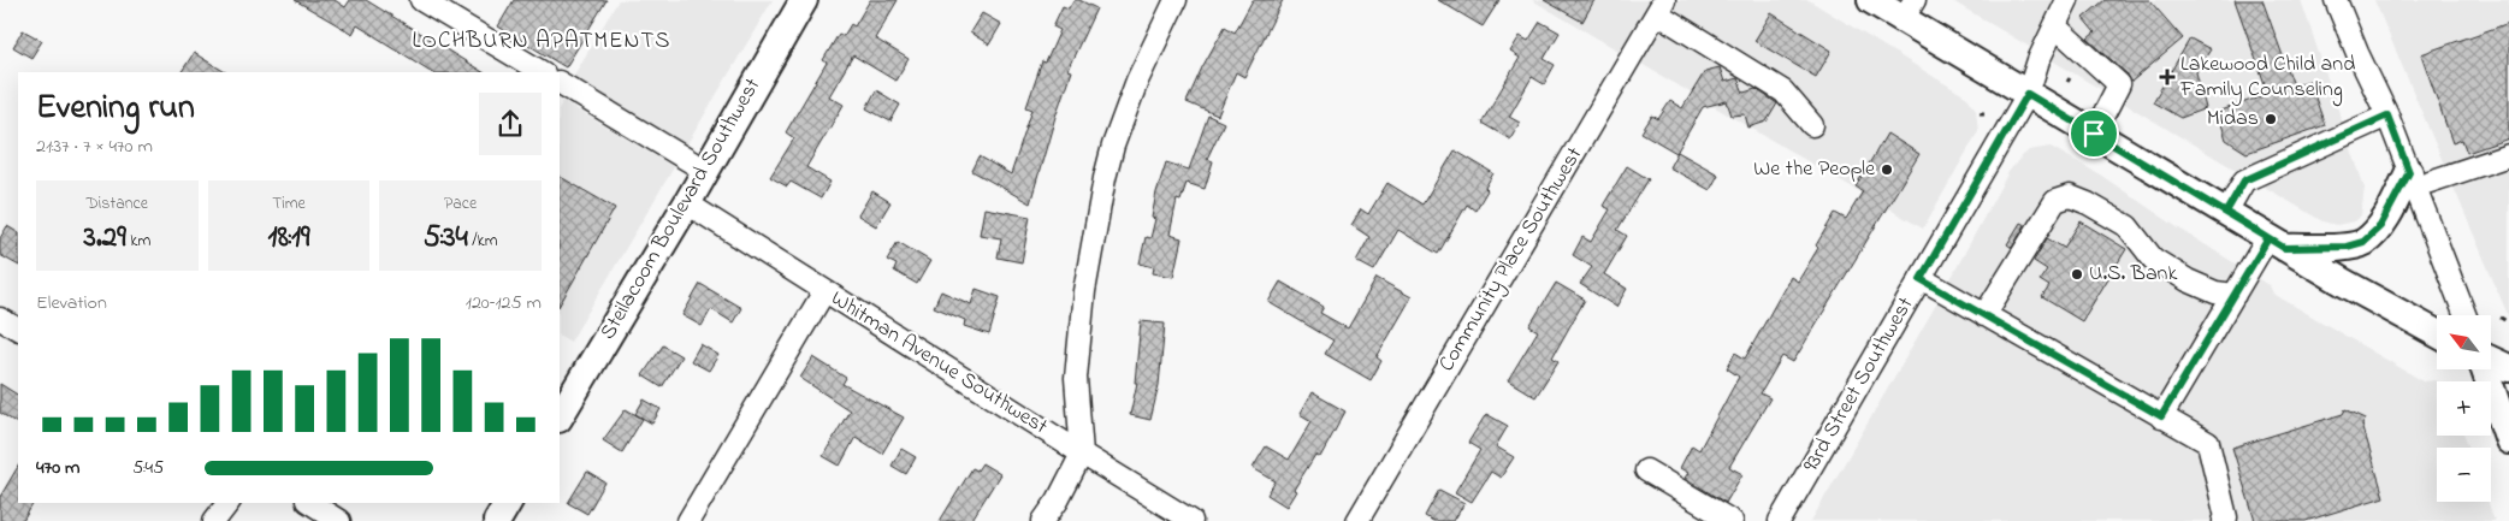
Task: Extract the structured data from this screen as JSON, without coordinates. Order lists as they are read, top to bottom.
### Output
{
  "streets": {
    "main road": ["Steilacoom Boulevard Southwest"],
    "street": ["Community Place Southwest", "Whitman Avenue Southwest", "93rd Street Southwest"]
  },
  "crossings": [
    ["Steilacoom Boulevard Southwest", "Whitman Avenue Southwest"]
  ],
  "districts": ["LOCHBURN APATMENTS"],
  "places": {
    "health": ["Lakewood Child and Family Counseling"],
    "other": ["Midas", "We the People", "U.S. Bank"]
  },
  "north": "top left",
  "page": {
    "heading": ["Evening run", "21:37 · 7 × 470 m"],
    "stats": [
      ["Distance", "3.29 km"],
      ["Time", "18:19"],
      ["Pace", "5:34 /km"]
    ],
    "chart": ["Elevation", "120–125 m"],
    "map_buttons": ["+", "−"],
    "list": [
      {
        "name": "470 m",
        "note": "5:45"
      }
    ]
  }
}
